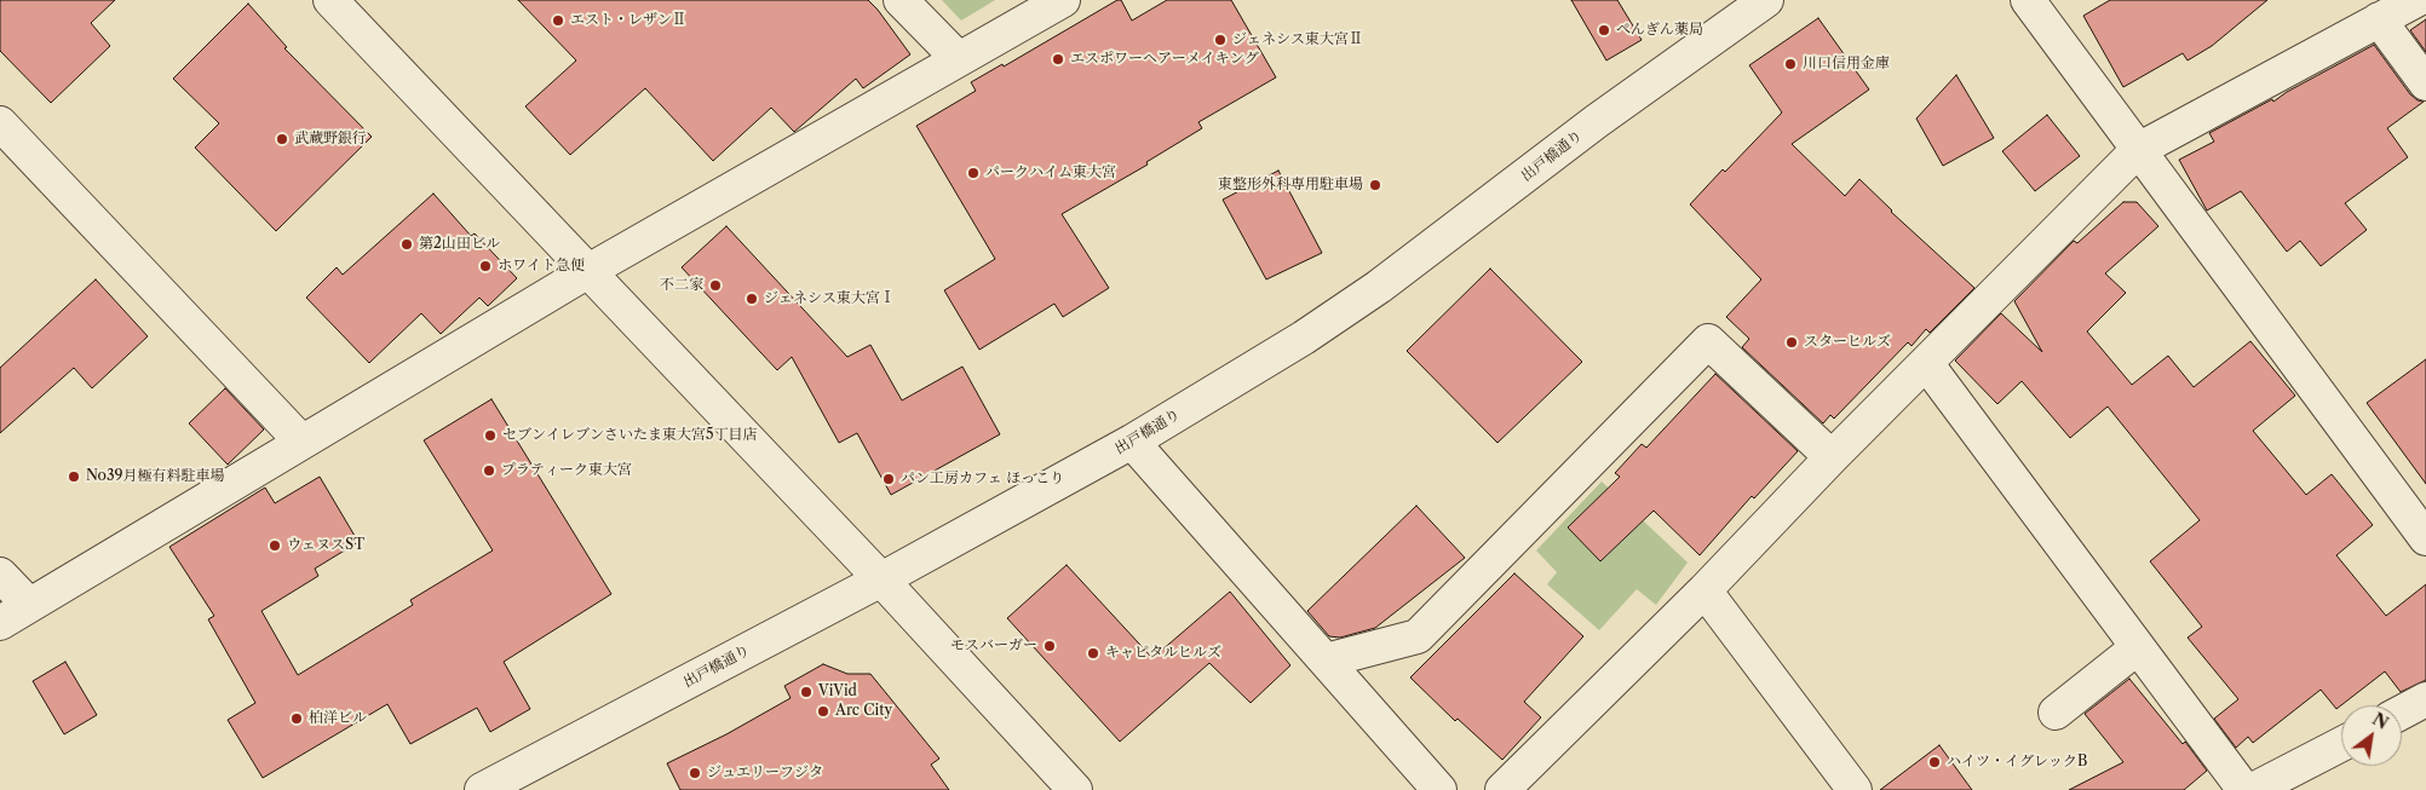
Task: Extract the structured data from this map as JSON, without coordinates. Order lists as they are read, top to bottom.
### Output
{
  "streets": {
    "street": ["出戸橋通り"]
  },
  "places": [
    "エスト・レザンⅡ",
    "ぺんぎん薬局",
    "ジェネシス東大宮Ⅱ",
    "エスポワーヘアーメイキング",
    "川口信用金庫",
    "武蔵野銀行",
    "パークハイム東大宮",
    "東整形外科専用駐車場",
    "第2山田ビル",
    "ホワイト急便",
    "不二家",
    "ジェネシス東大宮Ⅰ",
    "スターヒルズ",
    "セブンイレブンさいたま東大宮5丁目店",
    "プラティーク東大宮",
    "No39月極有料駐車場",
    "パン工房カフェ ほっこり",
    "ウェヌスST",
    "モスバーガー",
    "キャピタルヒルズ",
    "ViVid",
    "Arc City",
    "柏洋ビル",
    "ハイツ・イグレックB",
    "ジュエリーフジタ"
  ],
  "north": "top right"
}
